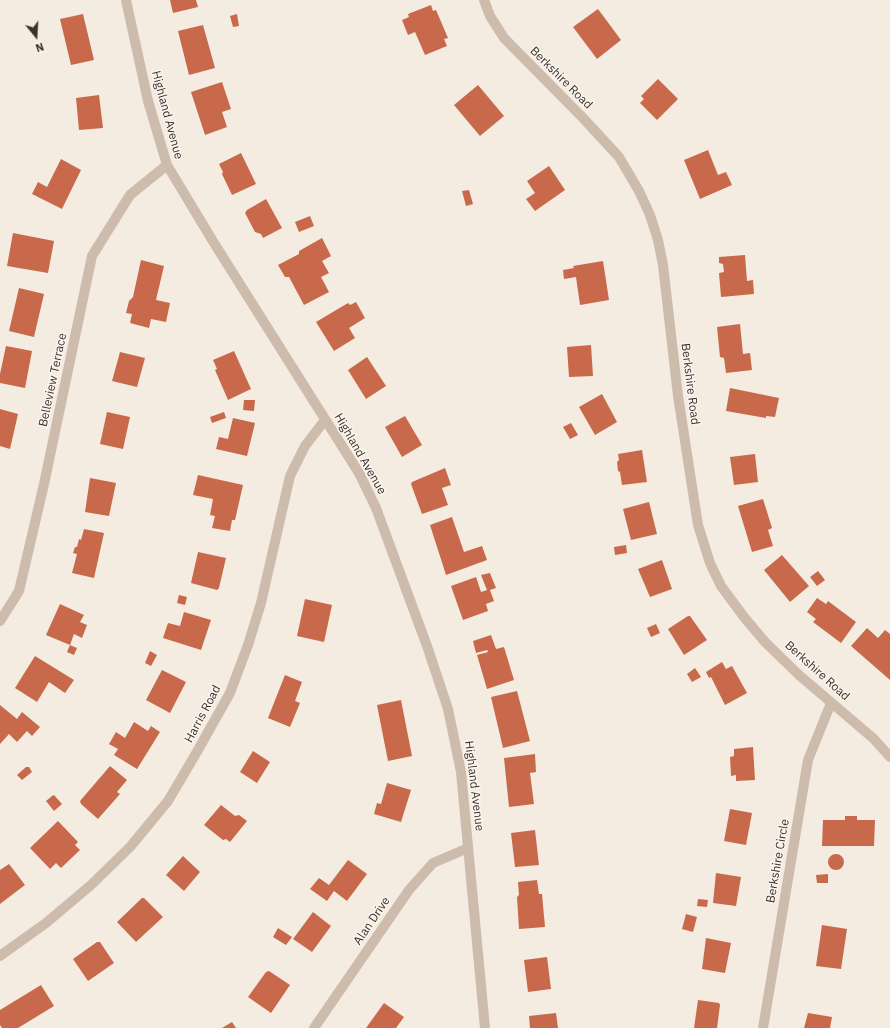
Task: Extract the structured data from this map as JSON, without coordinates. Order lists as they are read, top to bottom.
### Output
{
  "streets": {
    "street": [
      "Berkshire Road",
      "Highland Avenue",
      "Belleview Terrace",
      "Harris Road",
      "Berkshire Circle",
      "Alan Drive"
    ]
  },
  "crossings": [
    ["Berkshire Road", "Berkshire Circle"],
    ["Highland Avenue", "Belleview Terrace"],
    ["Highland Avenue", "Harris Road"],
    ["Highland Avenue", "Alan Drive"]
  ],
  "north": "bottom"
}
